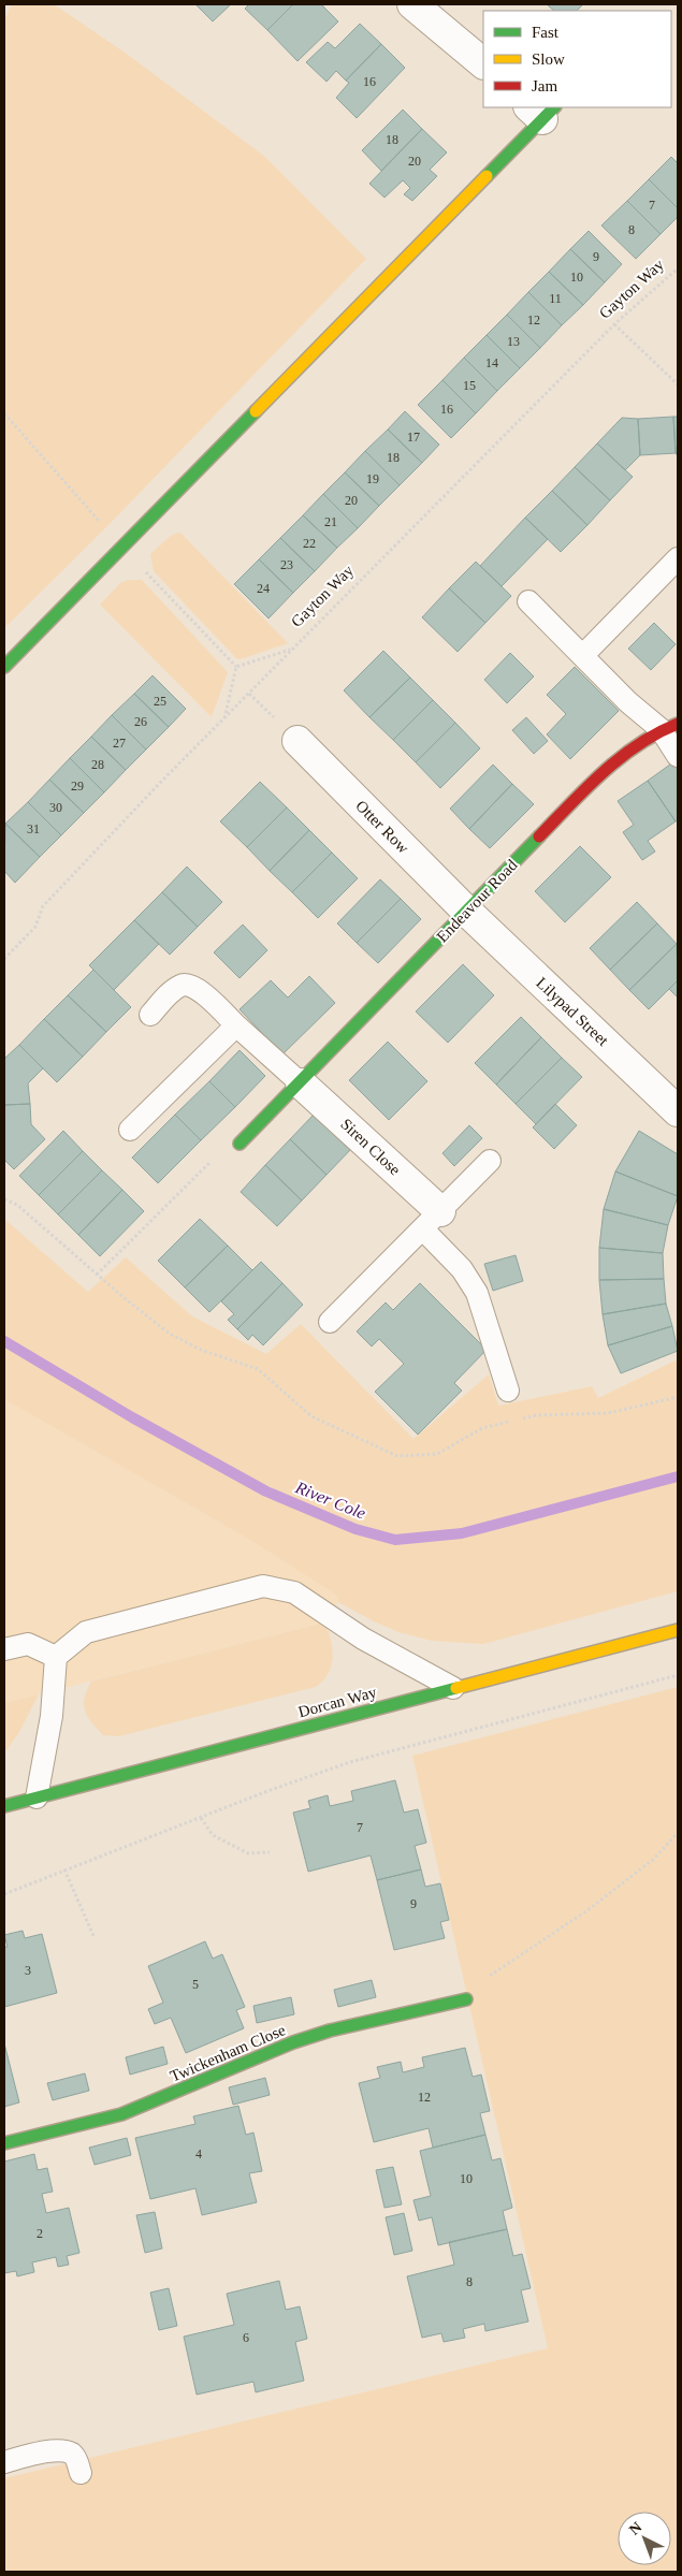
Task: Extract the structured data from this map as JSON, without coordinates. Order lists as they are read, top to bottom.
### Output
{
  "streets": {
    "street": [
      "Otter Row",
      "Endeavour Road",
      "Lilypad Street",
      "Siren Close",
      "Dorcan Way",
      "Twickenham Close"
    ],
    "path": ["Gayton Way"]
  },
  "crossings": [
    ["Otter Row", "Endeavour Road"],
    ["Otter Row", "Lilypad Street"],
    ["Endeavour Road", "Lilypad Street"],
    ["Endeavour Road", "Siren Close"]
  ],
  "water": ["River Cole"],
  "house_numbers": [
    "16",
    "18",
    "20",
    "7",
    "8",
    "9",
    "10",
    "11",
    "12",
    "13",
    "14",
    "15",
    "16",
    "17",
    "18",
    "19",
    "20",
    "21",
    "22",
    "23",
    "24",
    "25",
    "26",
    "27",
    "28",
    "29",
    "30",
    "31",
    "7",
    "9",
    "3",
    "5",
    "12",
    "4",
    "10",
    "2",
    "8",
    "6"
  ],
  "legend": ["Fast", "Slow", "Jam"],
  "north": "top left"
}
